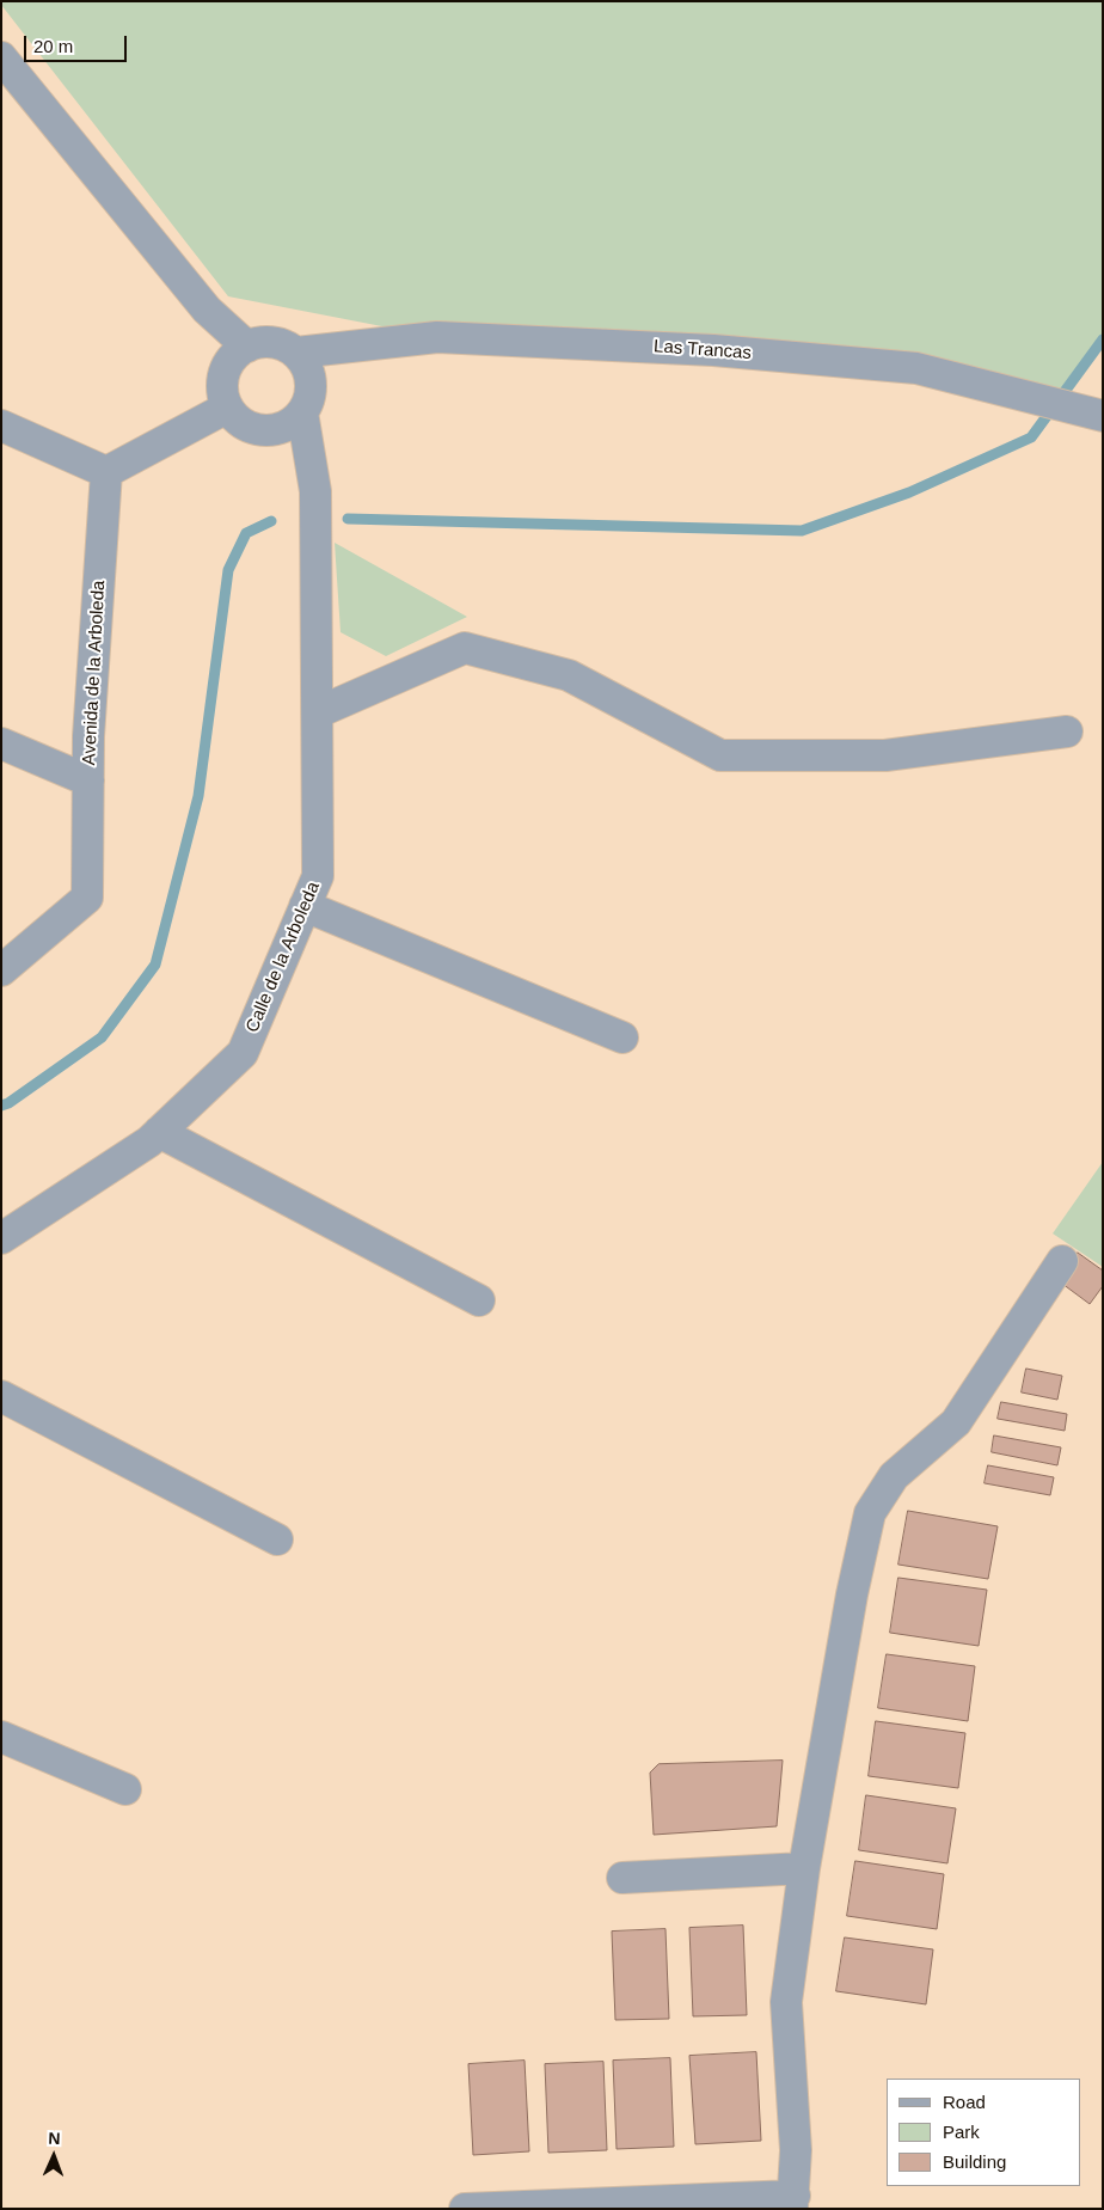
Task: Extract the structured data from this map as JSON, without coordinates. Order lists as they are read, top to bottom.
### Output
{
  "streets": {
    "street": ["Las Trancas", "Avenida de la Arboleda", "Calle de la Arboleda"]
  },
  "crossings": [
    ["Las Trancas", "Calle de la Arboleda"]
  ],
  "legend": ["Road", "Park", "Building"],
  "scale_bar": "20 m",
  "north": "top"
}
